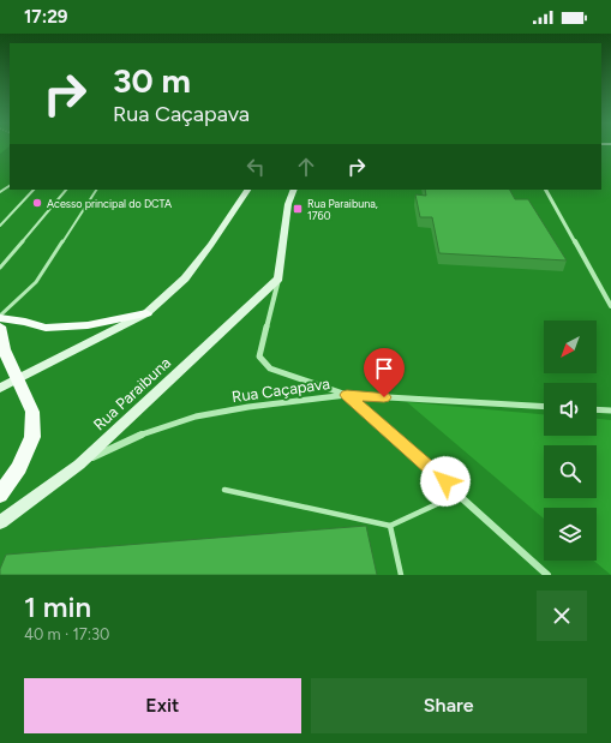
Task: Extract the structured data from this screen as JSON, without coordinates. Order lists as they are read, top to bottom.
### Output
{
  "streets": {
    "main road": ["Rua Paraibuna"],
    "street": ["Rua Caçapava"]
  },
  "crossings": [
    ["Rua Caçapava", "Rua Paraibuna"]
  ],
  "places": {
    "other": ["Acesso principal do DCTA"],
    "transit": ["Rua Paraibuna, 1760"]
  },
  "north": "bottom left",
  "page": {
    "status": "17:29",
    "turn": ["30 m", "Rua Caçapava"],
    "heading": ["1 min", "40 m · 17:30"],
    "buttons": ["Exit", "Share"]
  }
}
